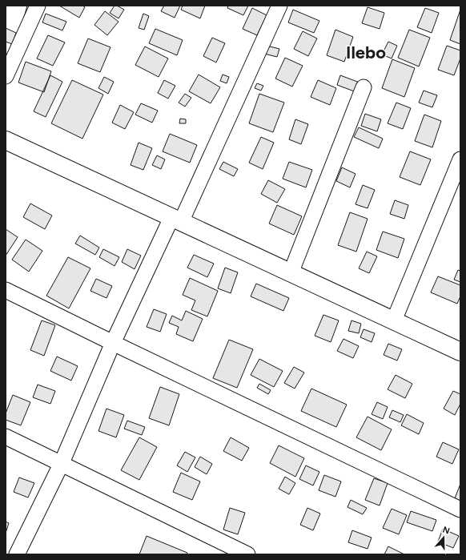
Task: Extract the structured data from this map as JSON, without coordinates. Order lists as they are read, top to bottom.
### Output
{
  "districts": ["Ilebo"],
  "north": "top"
}
